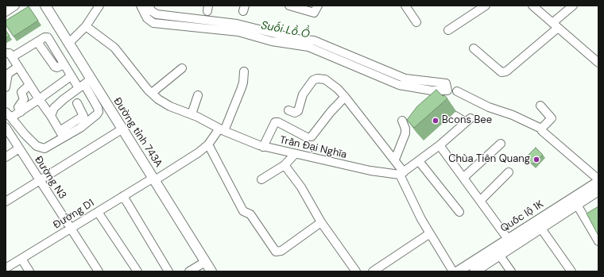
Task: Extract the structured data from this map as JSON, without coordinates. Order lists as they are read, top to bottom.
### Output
{
  "streets": {
    "main road": ["Đường tỉnh 743A", "Quốc lộ 1K"],
    "street": ["Trần Đại Nghĩa", "Đường N3", "Đường D1"]
  },
  "crossings": [
    ["Đường tỉnh 743A", "Đường D1"],
    ["Đường N3", "Đường D1"]
  ],
  "water": ["Suối Lồ Ồ"],
  "places": ["Bcons Bee", "Chùa Tiên Quang"]
}
